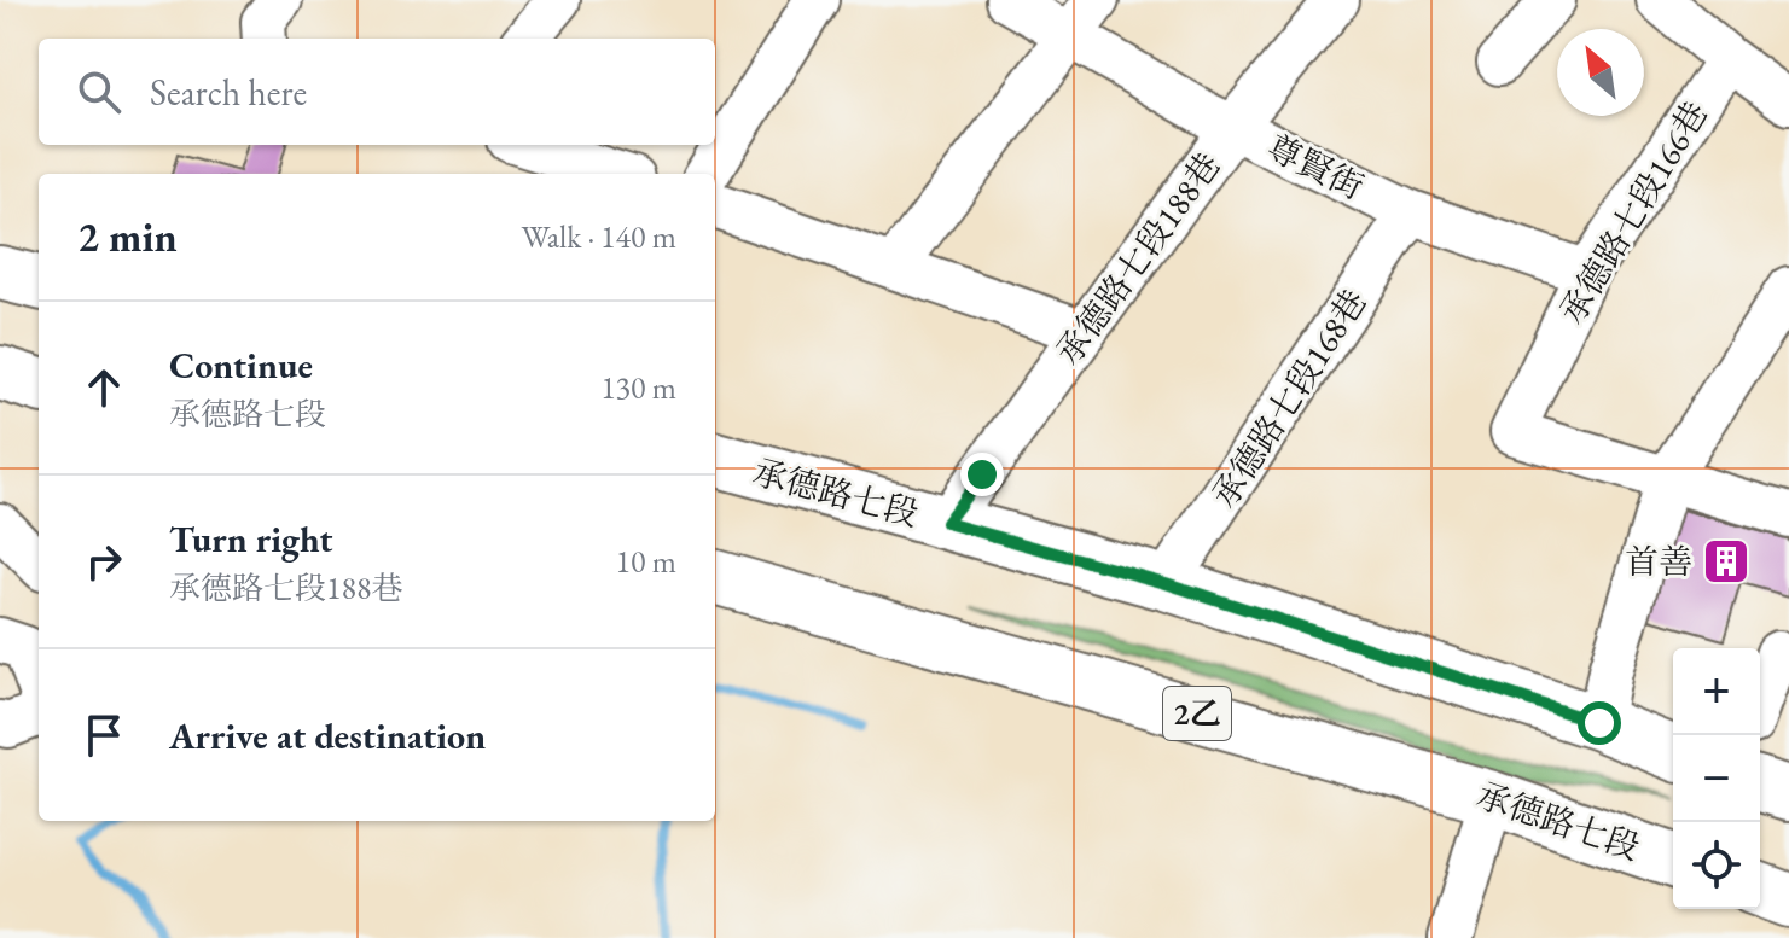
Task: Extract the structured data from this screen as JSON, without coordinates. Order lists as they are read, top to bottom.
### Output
{
  "streets": {
    "main road": ["承德路七段", "2乙"],
    "street": [
      "尊賢街",
      "承德路七段166巷",
      "承德路七段188巷",
      "承德路七段168巷"
    ]
  },
  "crossings": [
    ["尊賢街", "承德路七段166巷"],
    ["尊賢街", "承德路七段188巷"],
    ["尊賢街", "承德路七段168巷"],
    ["承德路七段188巷", "承德路七段"],
    ["承德路七段168巷", "承德路七段"]
  ],
  "places": {
    "building": ["首善"]
  },
  "north": "top left",
  "page": {
    "search": "Search here",
    "heading": ["2 min", "Walk · 140 m"],
    "list": [
      ["Continue", "承德路七段", "130 m"],
      ["Turn right", "承德路七段188巷", "10 m"],
      "Arrive at destination"
    ],
    "map_buttons": ["+", "−"]
  }
}
